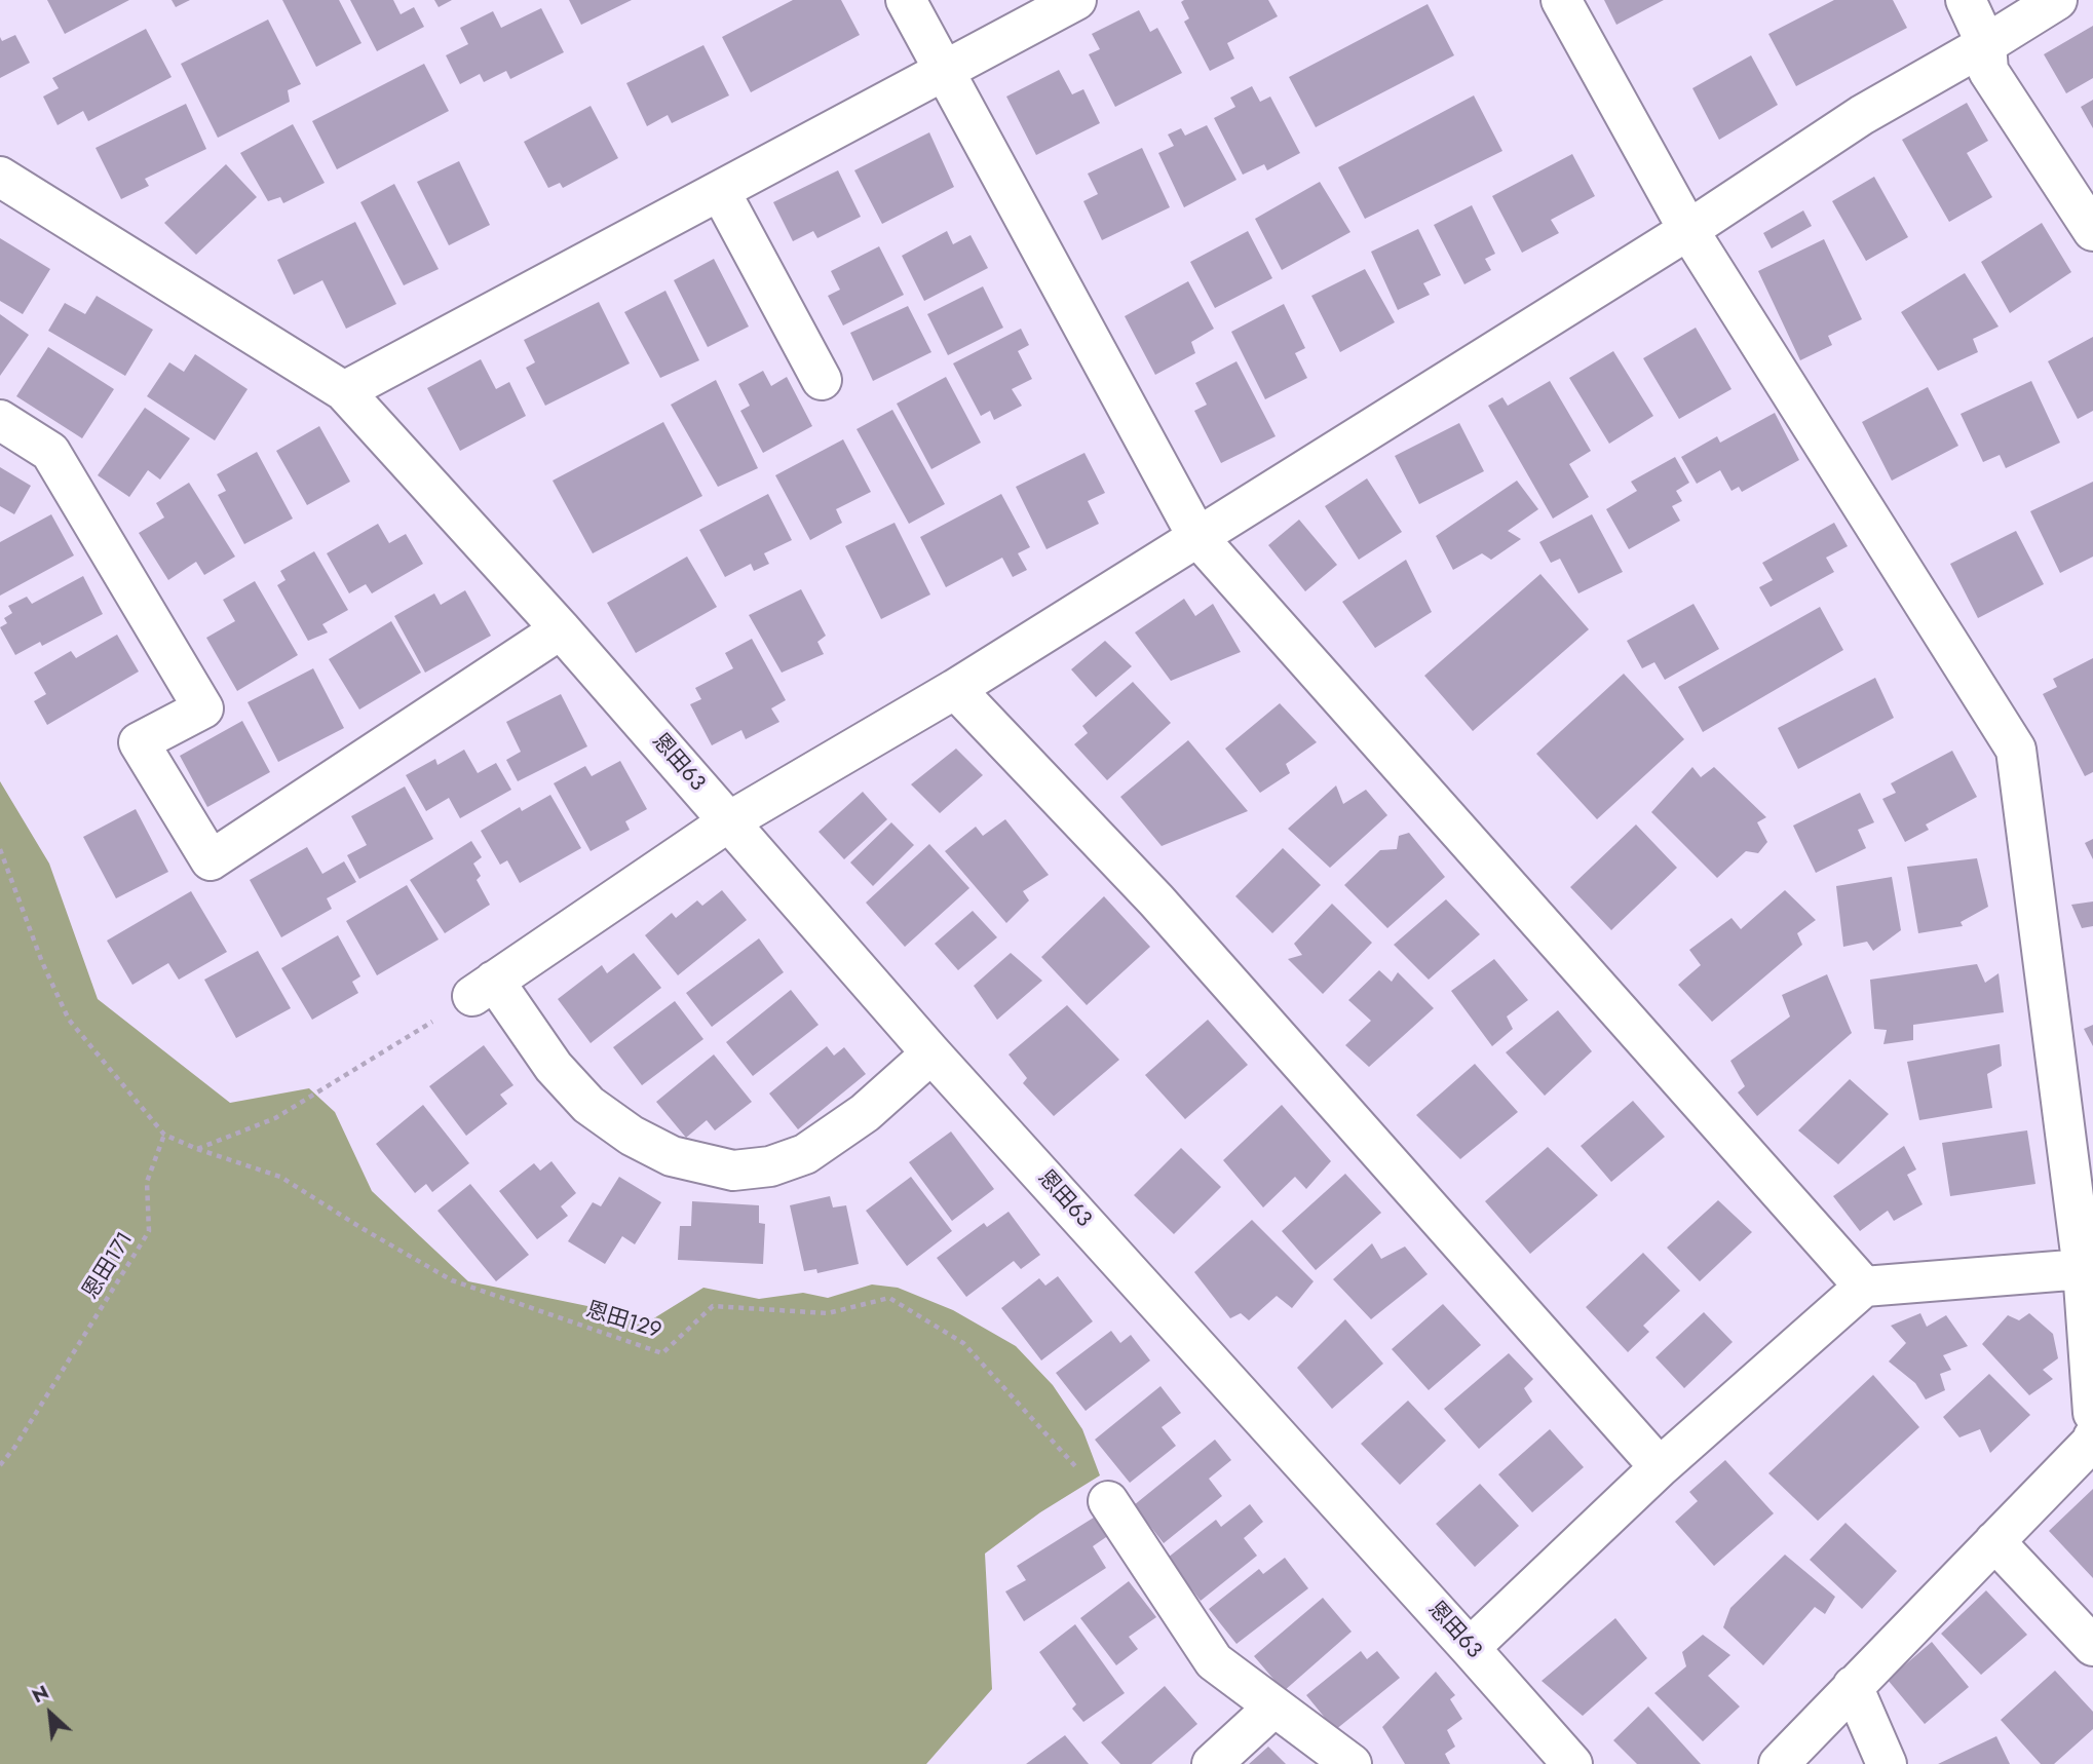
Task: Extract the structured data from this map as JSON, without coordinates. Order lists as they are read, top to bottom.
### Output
{
  "streets": {
    "street": ["恩田63"],
    "path": ["恩田171", "恩田129"]
  },
  "north": "top left"
}
